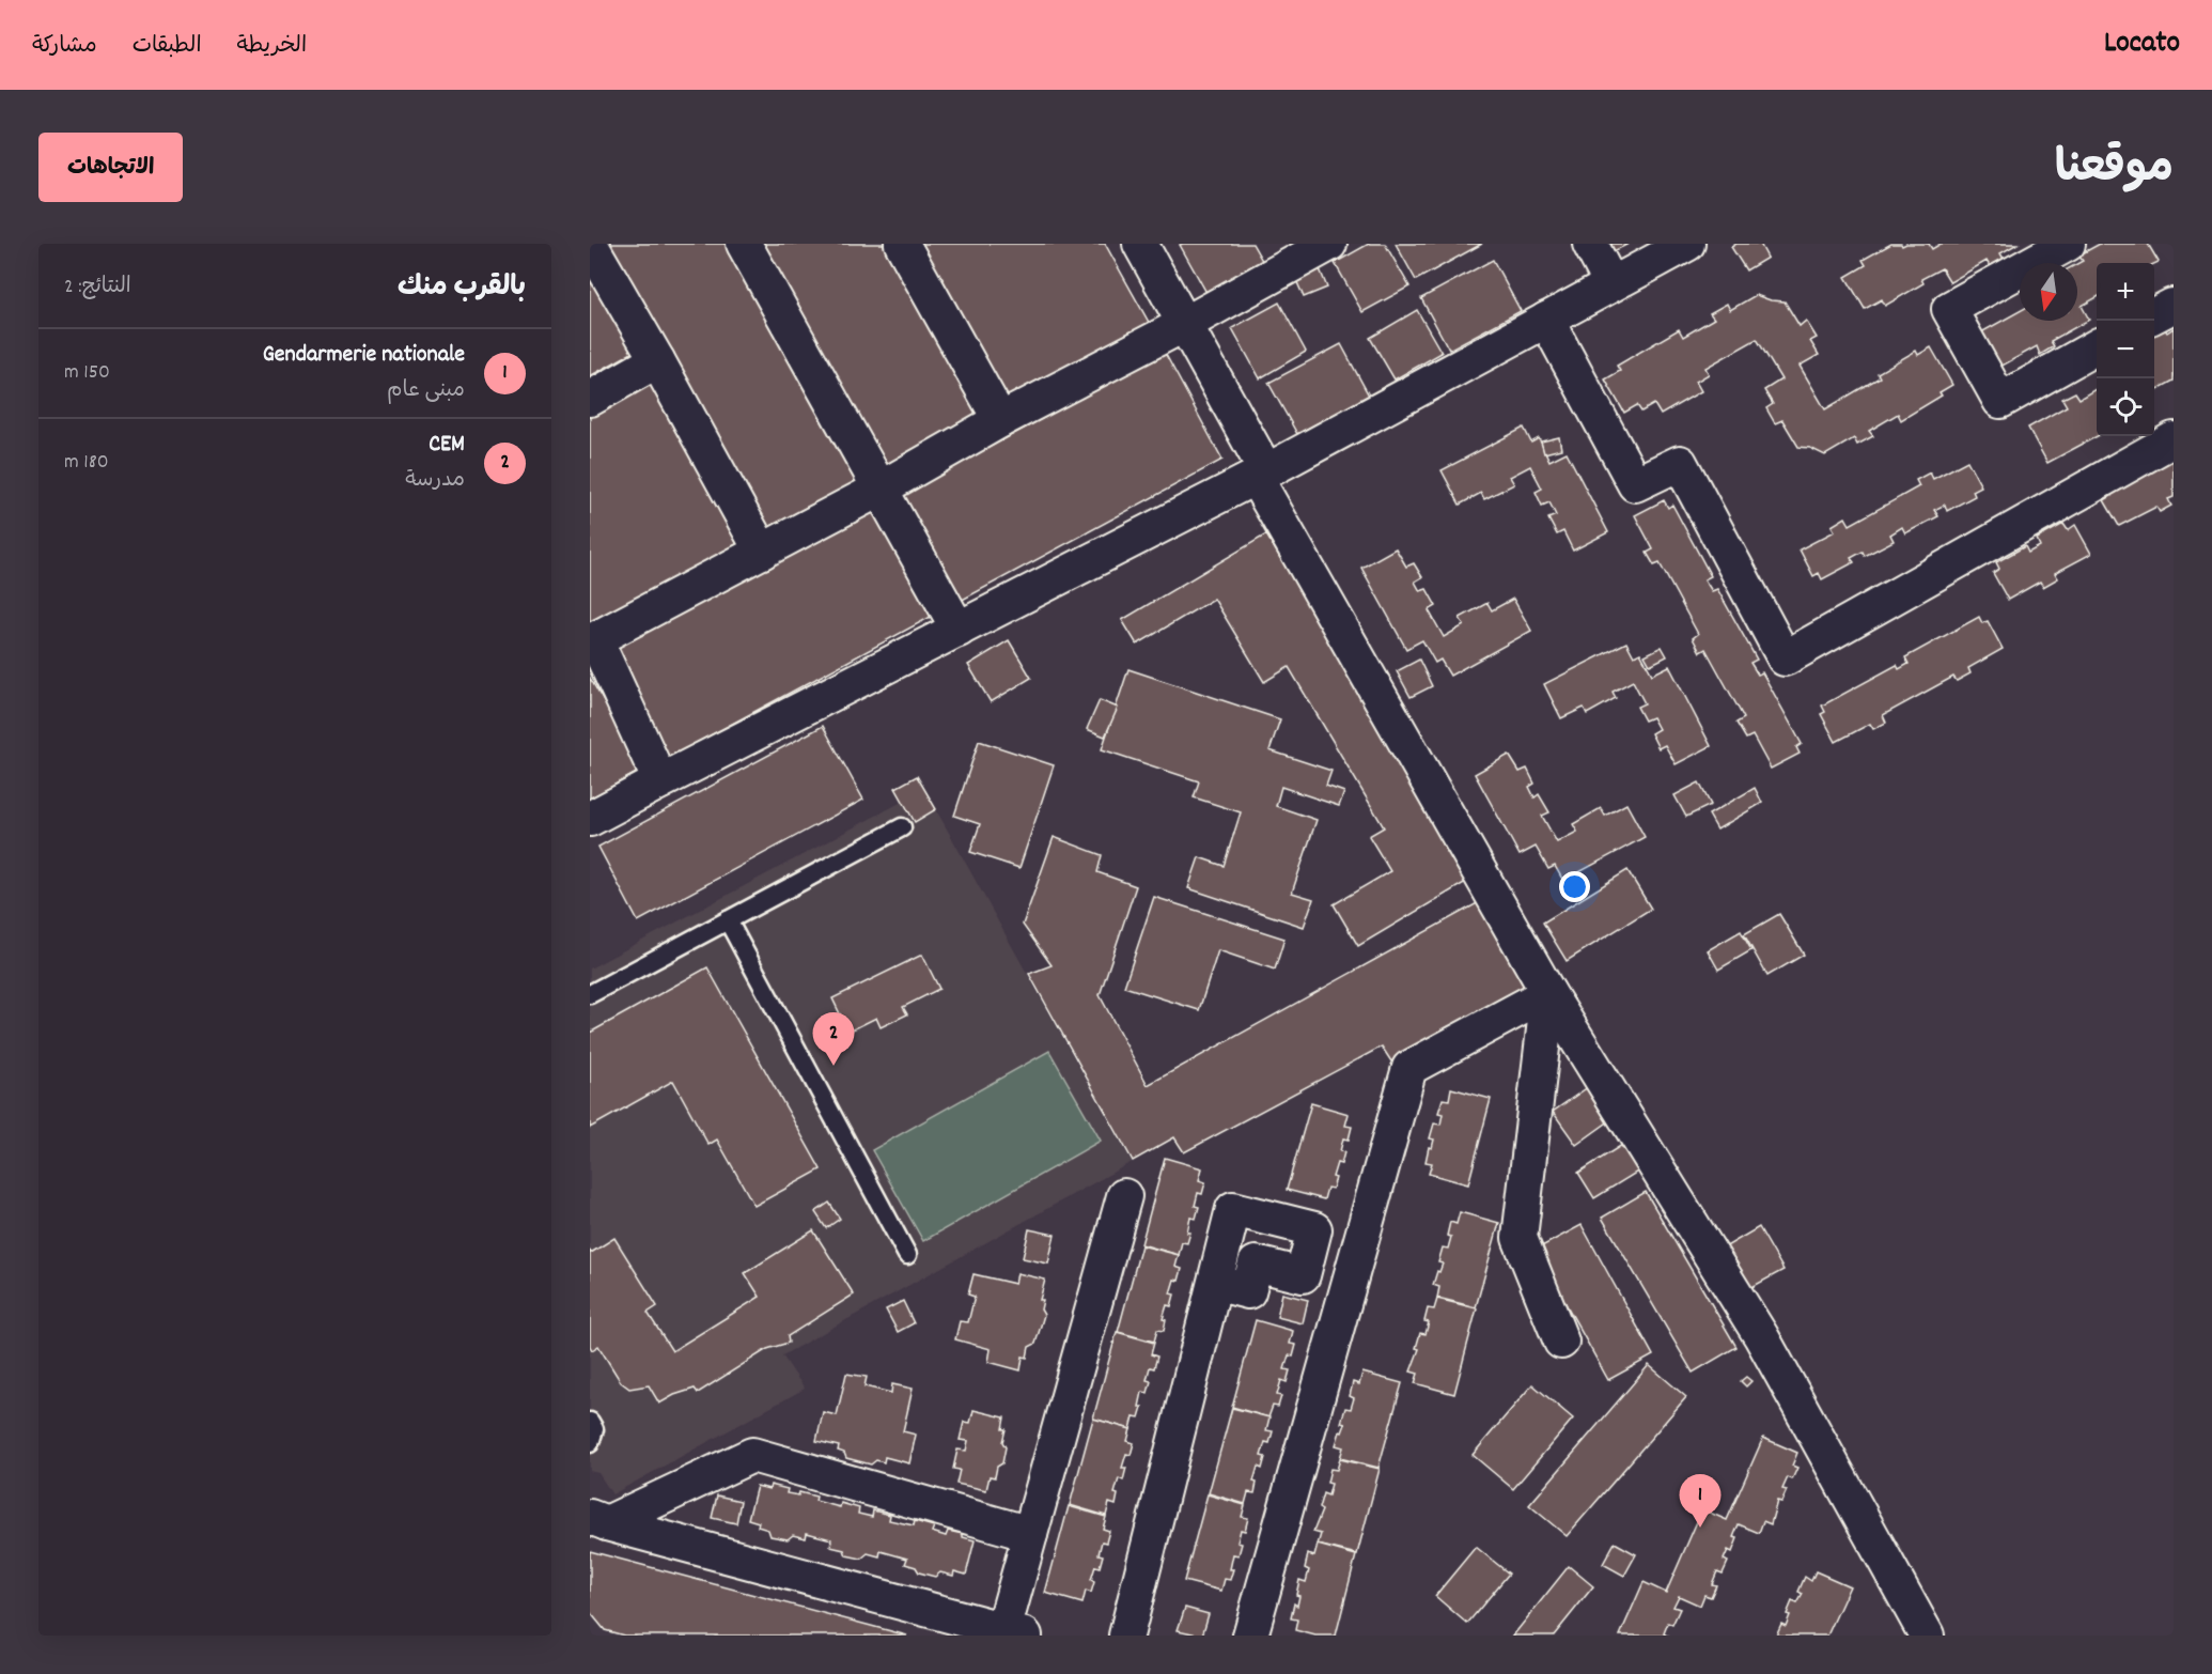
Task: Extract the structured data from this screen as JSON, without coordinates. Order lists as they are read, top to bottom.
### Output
{
  "north": "bottom",
  "page": {
    "header": "Locato",
    "nav": ["الخريطة", "الطبقات", "مشاركة"],
    "title": "موقعنا",
    "buttons": "الاتجاهات",
    "heading": ["بالقرب منك", "النتائج: 2"],
    "map_buttons": ["+", "−"],
    "list": [
      {
        "mark": "1",
        "name": "Gendarmerie nationale",
        "note": "مبنى عام",
        "value": "150 m"
      },
      {
        "mark": "2",
        "name": "CEM",
        "note": "مدرسة",
        "value": "180 m"
      }
    ],
    "pins": ["2", "1"]
  }
}
